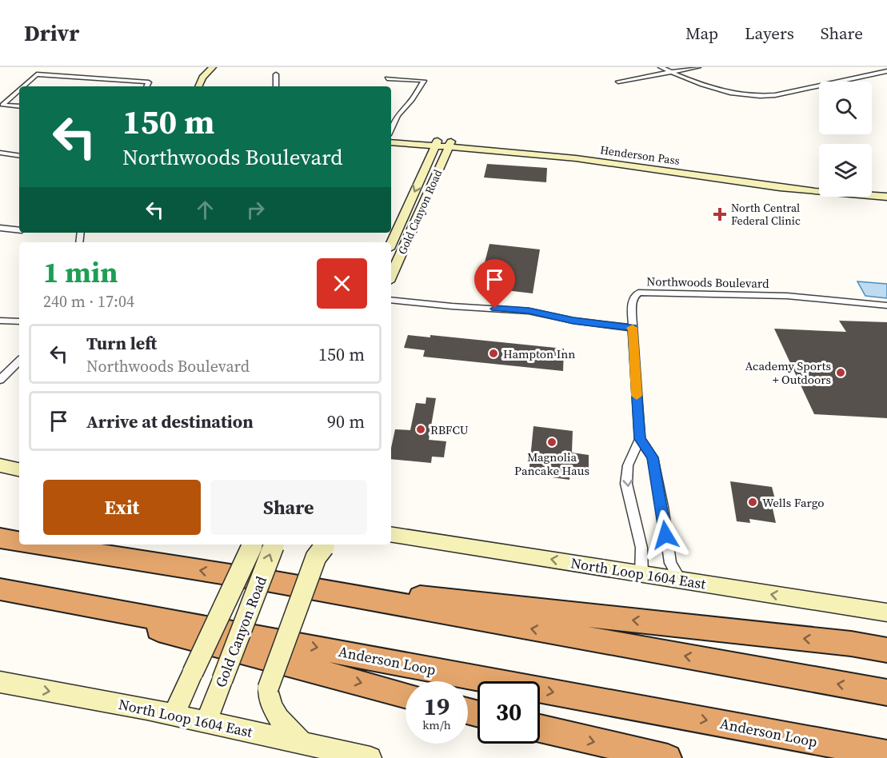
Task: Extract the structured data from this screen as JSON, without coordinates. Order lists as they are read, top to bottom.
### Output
{
  "streets": {
    "highway": ["Anderson Loop"],
    "street": [
      "Henderson Pass",
      "Gold Canyon Road",
      "Northwoods Boulevard",
      "North Loop 1604 East"
    ]
  },
  "crossings": [
    ["Henderson Pass", "Gold Canyon Road"],
    ["Gold Canyon Road", "North Loop 1604 East"]
  ],
  "places": {
    "health": ["North Central Federal Clinic"],
    "other": [
      "Hampton Inn",
      "Academy Sports + Outdoors",
      "RBFCU",
      "Magnolia Pancake Haus",
      "Wells Fargo"
    ]
  },
  "page": {
    "header": "Drivr",
    "nav": ["Map", "Layers", "Share"],
    "turn": ["150 m", "Northwoods Boulevard"],
    "heading": ["1 min", "240 m · 17:04"],
    "list": [
      {
        "name": "Turn left",
        "note": "Northwoods Boulevard",
        "value": "150 m"
      },
      {
        "name": "Arrive at destination",
        "value": "90 m"
      }
    ],
    "buttons": ["Exit", "Share"],
    "speed": "19 km/h",
    "limit": "30"
  }
}
